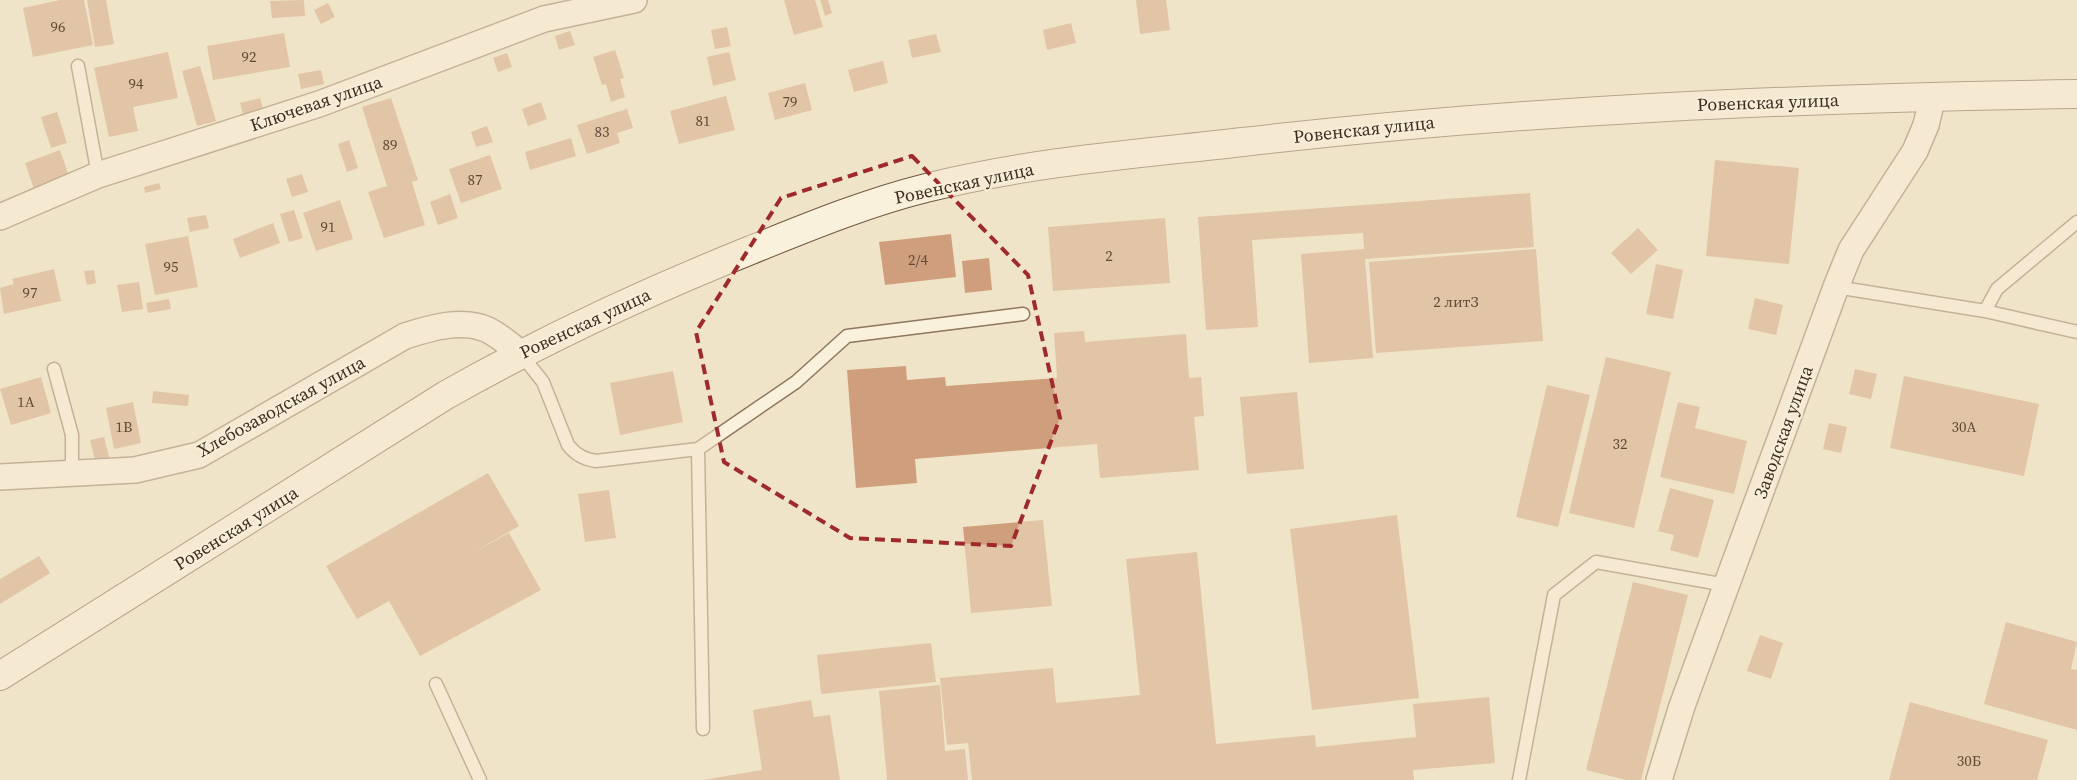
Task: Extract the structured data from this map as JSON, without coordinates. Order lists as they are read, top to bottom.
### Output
{
  "streets": {
    "main road": ["Ровенская улица"],
    "street": ["Ключевая улица", "Хлебозаводская улица", "Заводская улица"]
  },
  "crossings": [
    ["Ровенская улица", "Хлебозаводская улица"],
    ["Ровенская улица", "Заводская улица"]
  ],
  "house_numbers": [
    "96",
    "92",
    "94",
    "79",
    "81",
    "83",
    "89",
    "87",
    "91",
    "2",
    "2/4",
    "95",
    "97",
    "2 литЗ",
    "1А",
    "1В",
    "30А",
    "32",
    "30Б"
  ]
}
